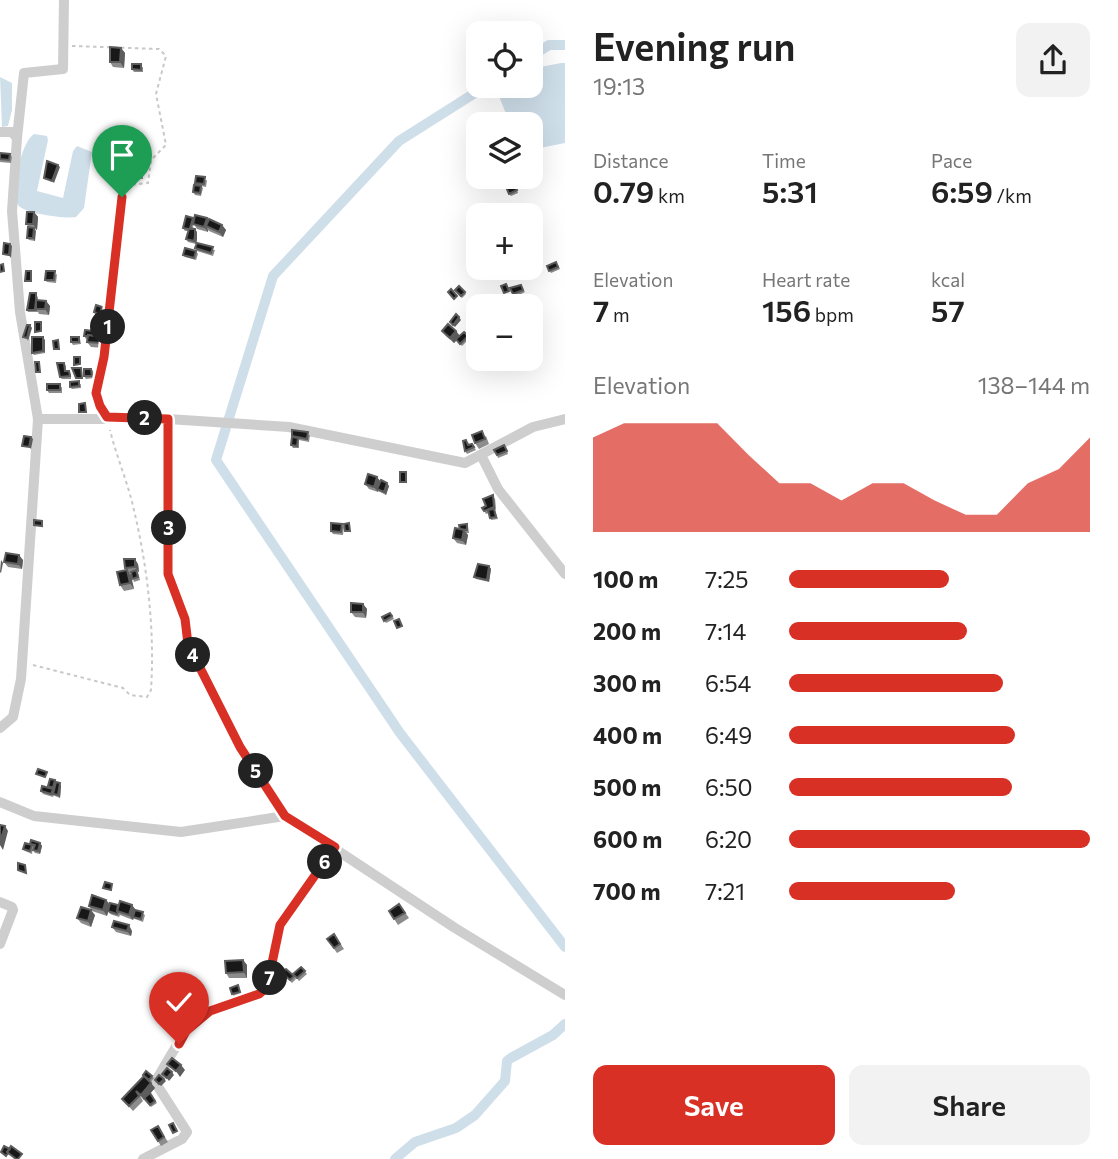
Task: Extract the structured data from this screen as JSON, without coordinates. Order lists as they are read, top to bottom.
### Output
{
  "page": {
    "heading": ["Evening run", "19:13"],
    "map_buttons": ["+", "−"],
    "stats": [
      ["Distance", "0.79 km"],
      ["Time", "5:31"],
      ["Pace", "6:59 /km"],
      ["Elevation", "7 m"],
      ["Heart rate", "156 bpm"],
      ["kcal", "57"]
    ],
    "pins": [
      "1",
      "2",
      "3",
      "4",
      "5",
      "6",
      "7"
    ],
    "chart": ["Elevation", "138–144 m"],
    "list": [
      {
        "name": "100 m",
        "note": "7:25"
      },
      {
        "name": "200 m",
        "note": "7:14"
      },
      {
        "name": "300 m",
        "note": "6:54"
      },
      {
        "name": "400 m",
        "note": "6:49"
      },
      {
        "name": "500 m",
        "note": "6:50"
      },
      {
        "name": "600 m",
        "note": "6:20"
      },
      {
        "name": "700 m",
        "note": "7:21"
      }
    ],
    "buttons": ["Save", "Share"]
  }
}
